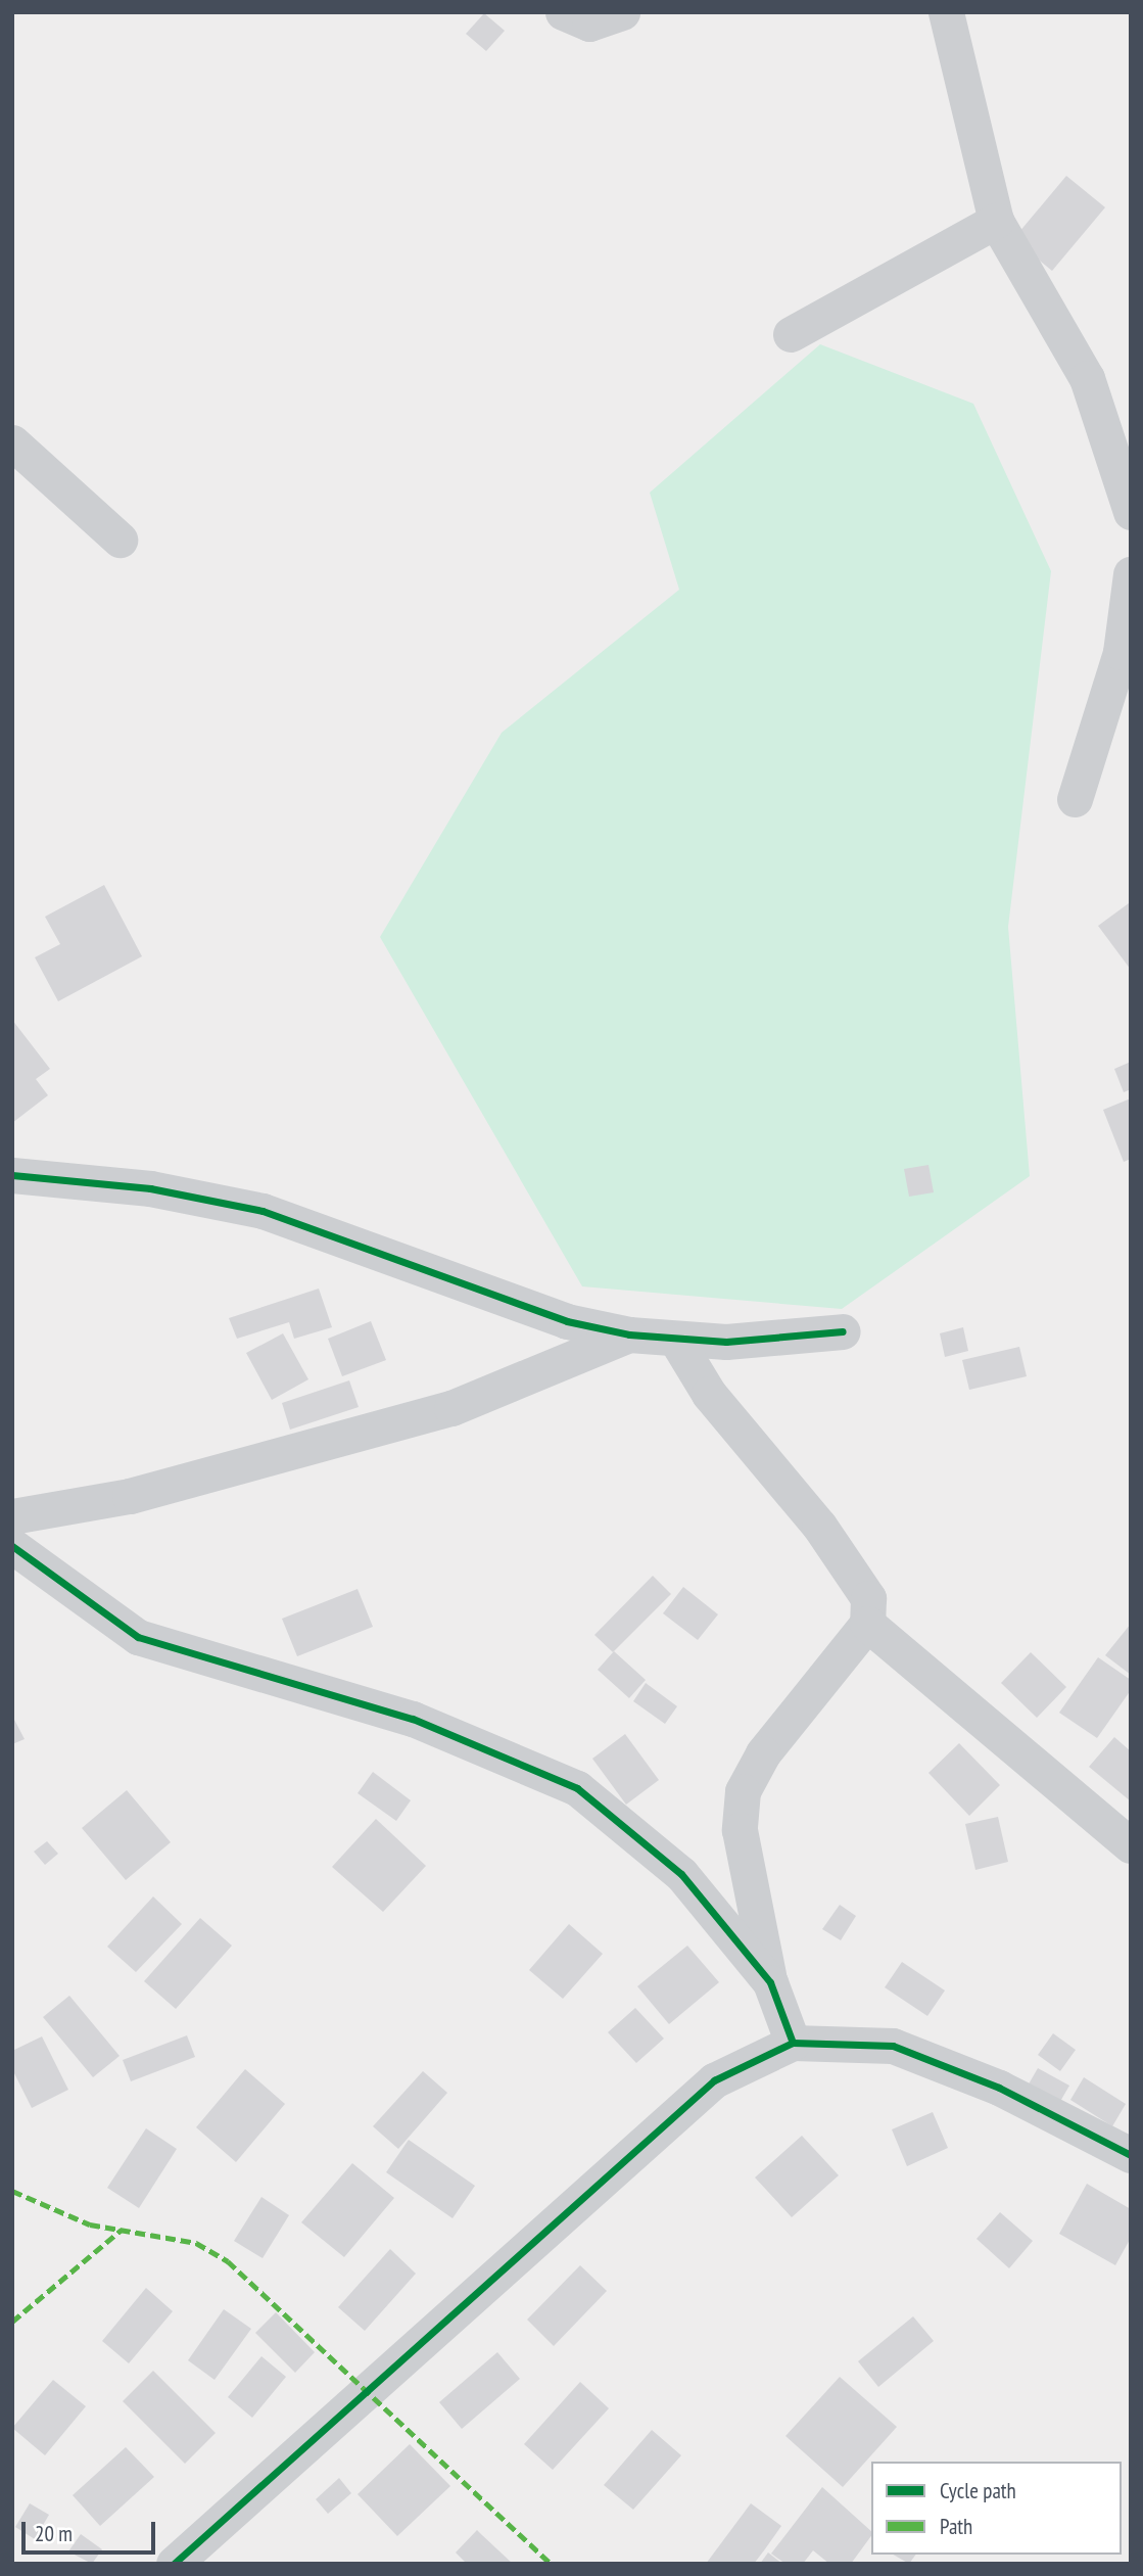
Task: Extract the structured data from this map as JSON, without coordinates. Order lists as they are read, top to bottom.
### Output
{
  "legend": ["Cycle path", "Path"],
  "scale_bar": "20 m"
}
